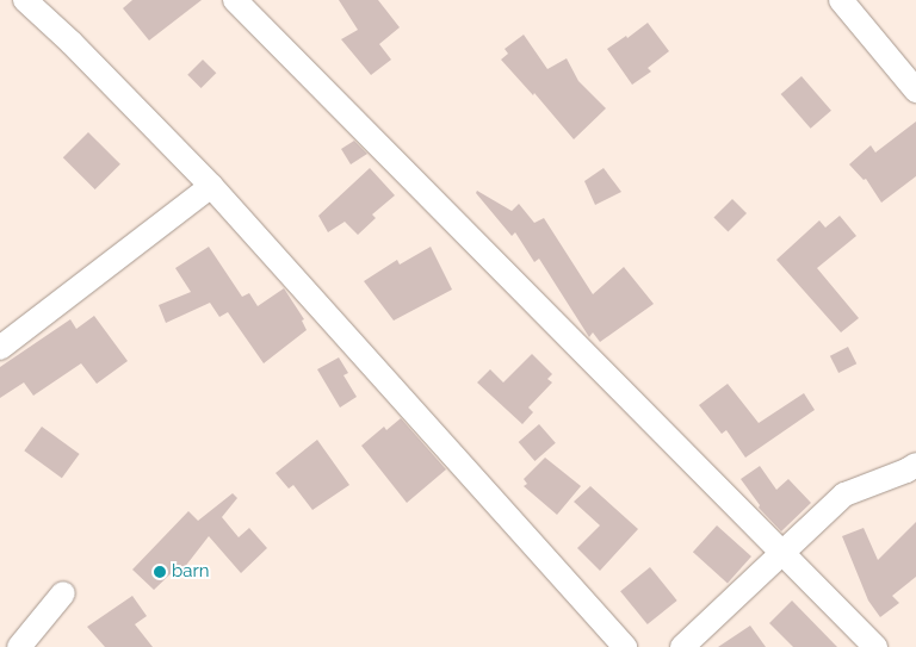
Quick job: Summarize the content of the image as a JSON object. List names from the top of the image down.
{
  "places": ["barn"]
}
